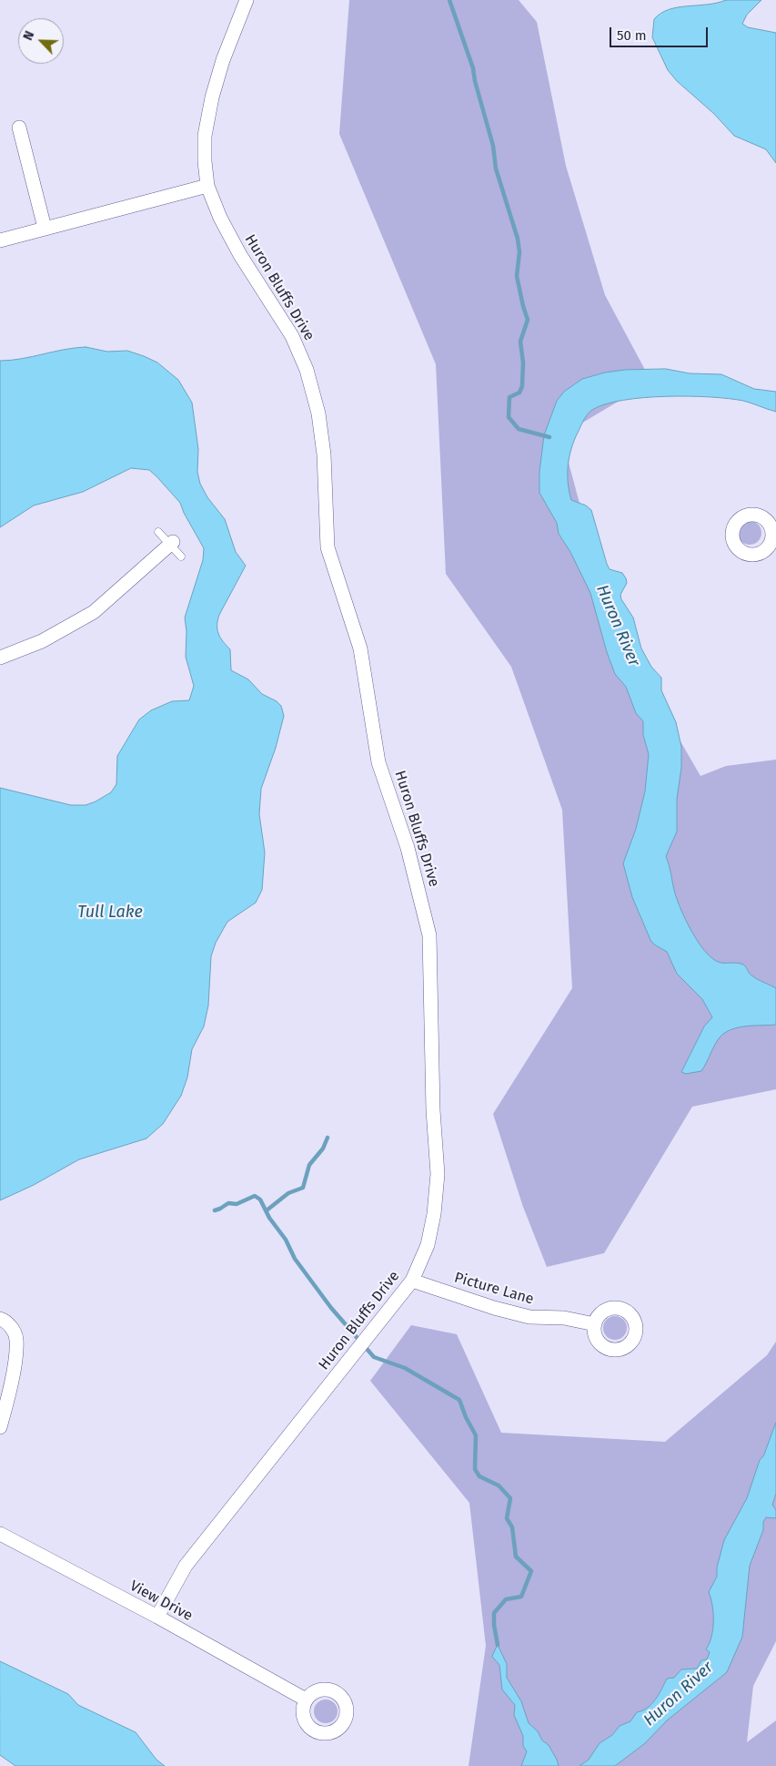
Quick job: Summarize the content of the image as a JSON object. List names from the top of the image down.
{
  "streets": {
    "street": ["Huron Bluffs Drive", "Picture Lane", "View Drive"]
  },
  "crossings": [
    ["Huron Bluffs Drive", "Picture Lane"],
    ["Huron Bluffs Drive", "View Drive"]
  ],
  "water": ["Huron River", "Tull Lake"],
  "scale_bar": "50 m",
  "north": "top left"
}
